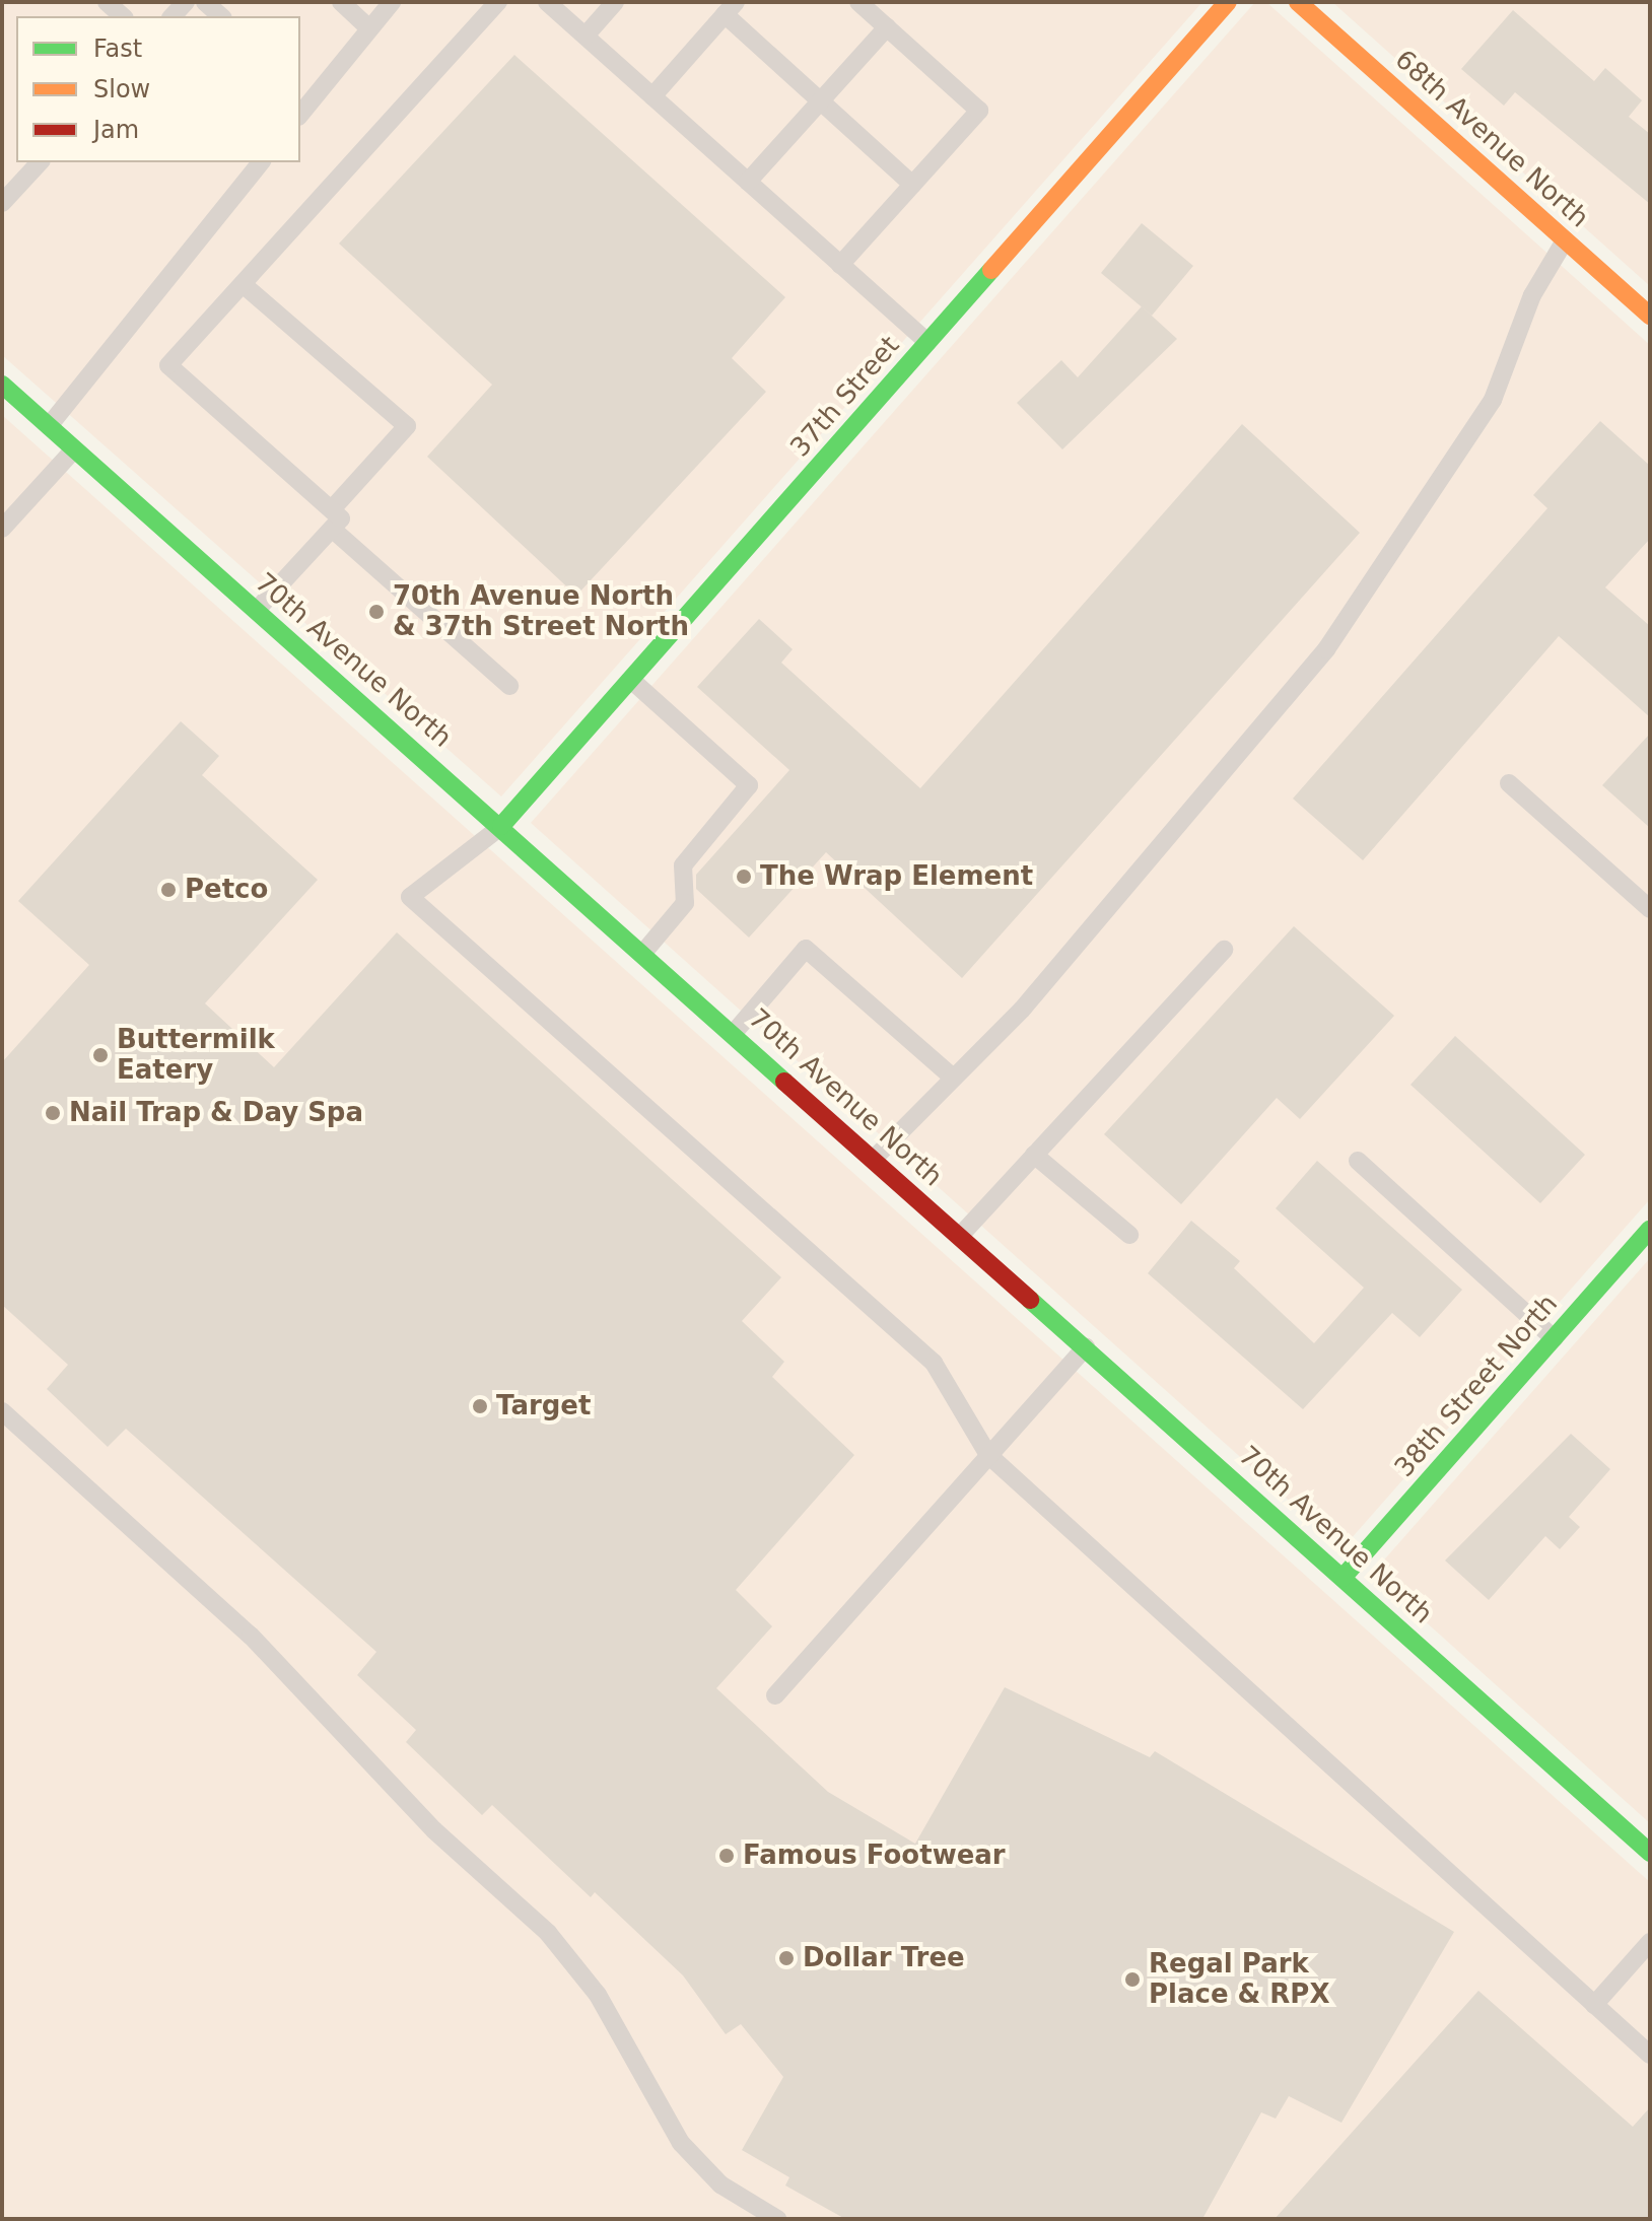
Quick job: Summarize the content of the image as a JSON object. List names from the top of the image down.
{
  "streets": {
    "street": [
      "68th Avenue North",
      "37th Street",
      "70th Avenue North",
      "38th Street North"
    ]
  },
  "crossings": [
    ["37th Street", "70th Avenue North"],
    ["70th Avenue North", "38th Street North"]
  ],
  "places": [
    "70th Avenue North & 37th Street North",
    "The Wrap Element",
    "Petco",
    "Buttermilk Eatery",
    "Nail Trap & Day Spa",
    "Target",
    "Famous Footwear",
    "Dollar Tree",
    "Regal Park Place & RPX"
  ],
  "legend": ["Fast", "Slow", "Jam"]
}
